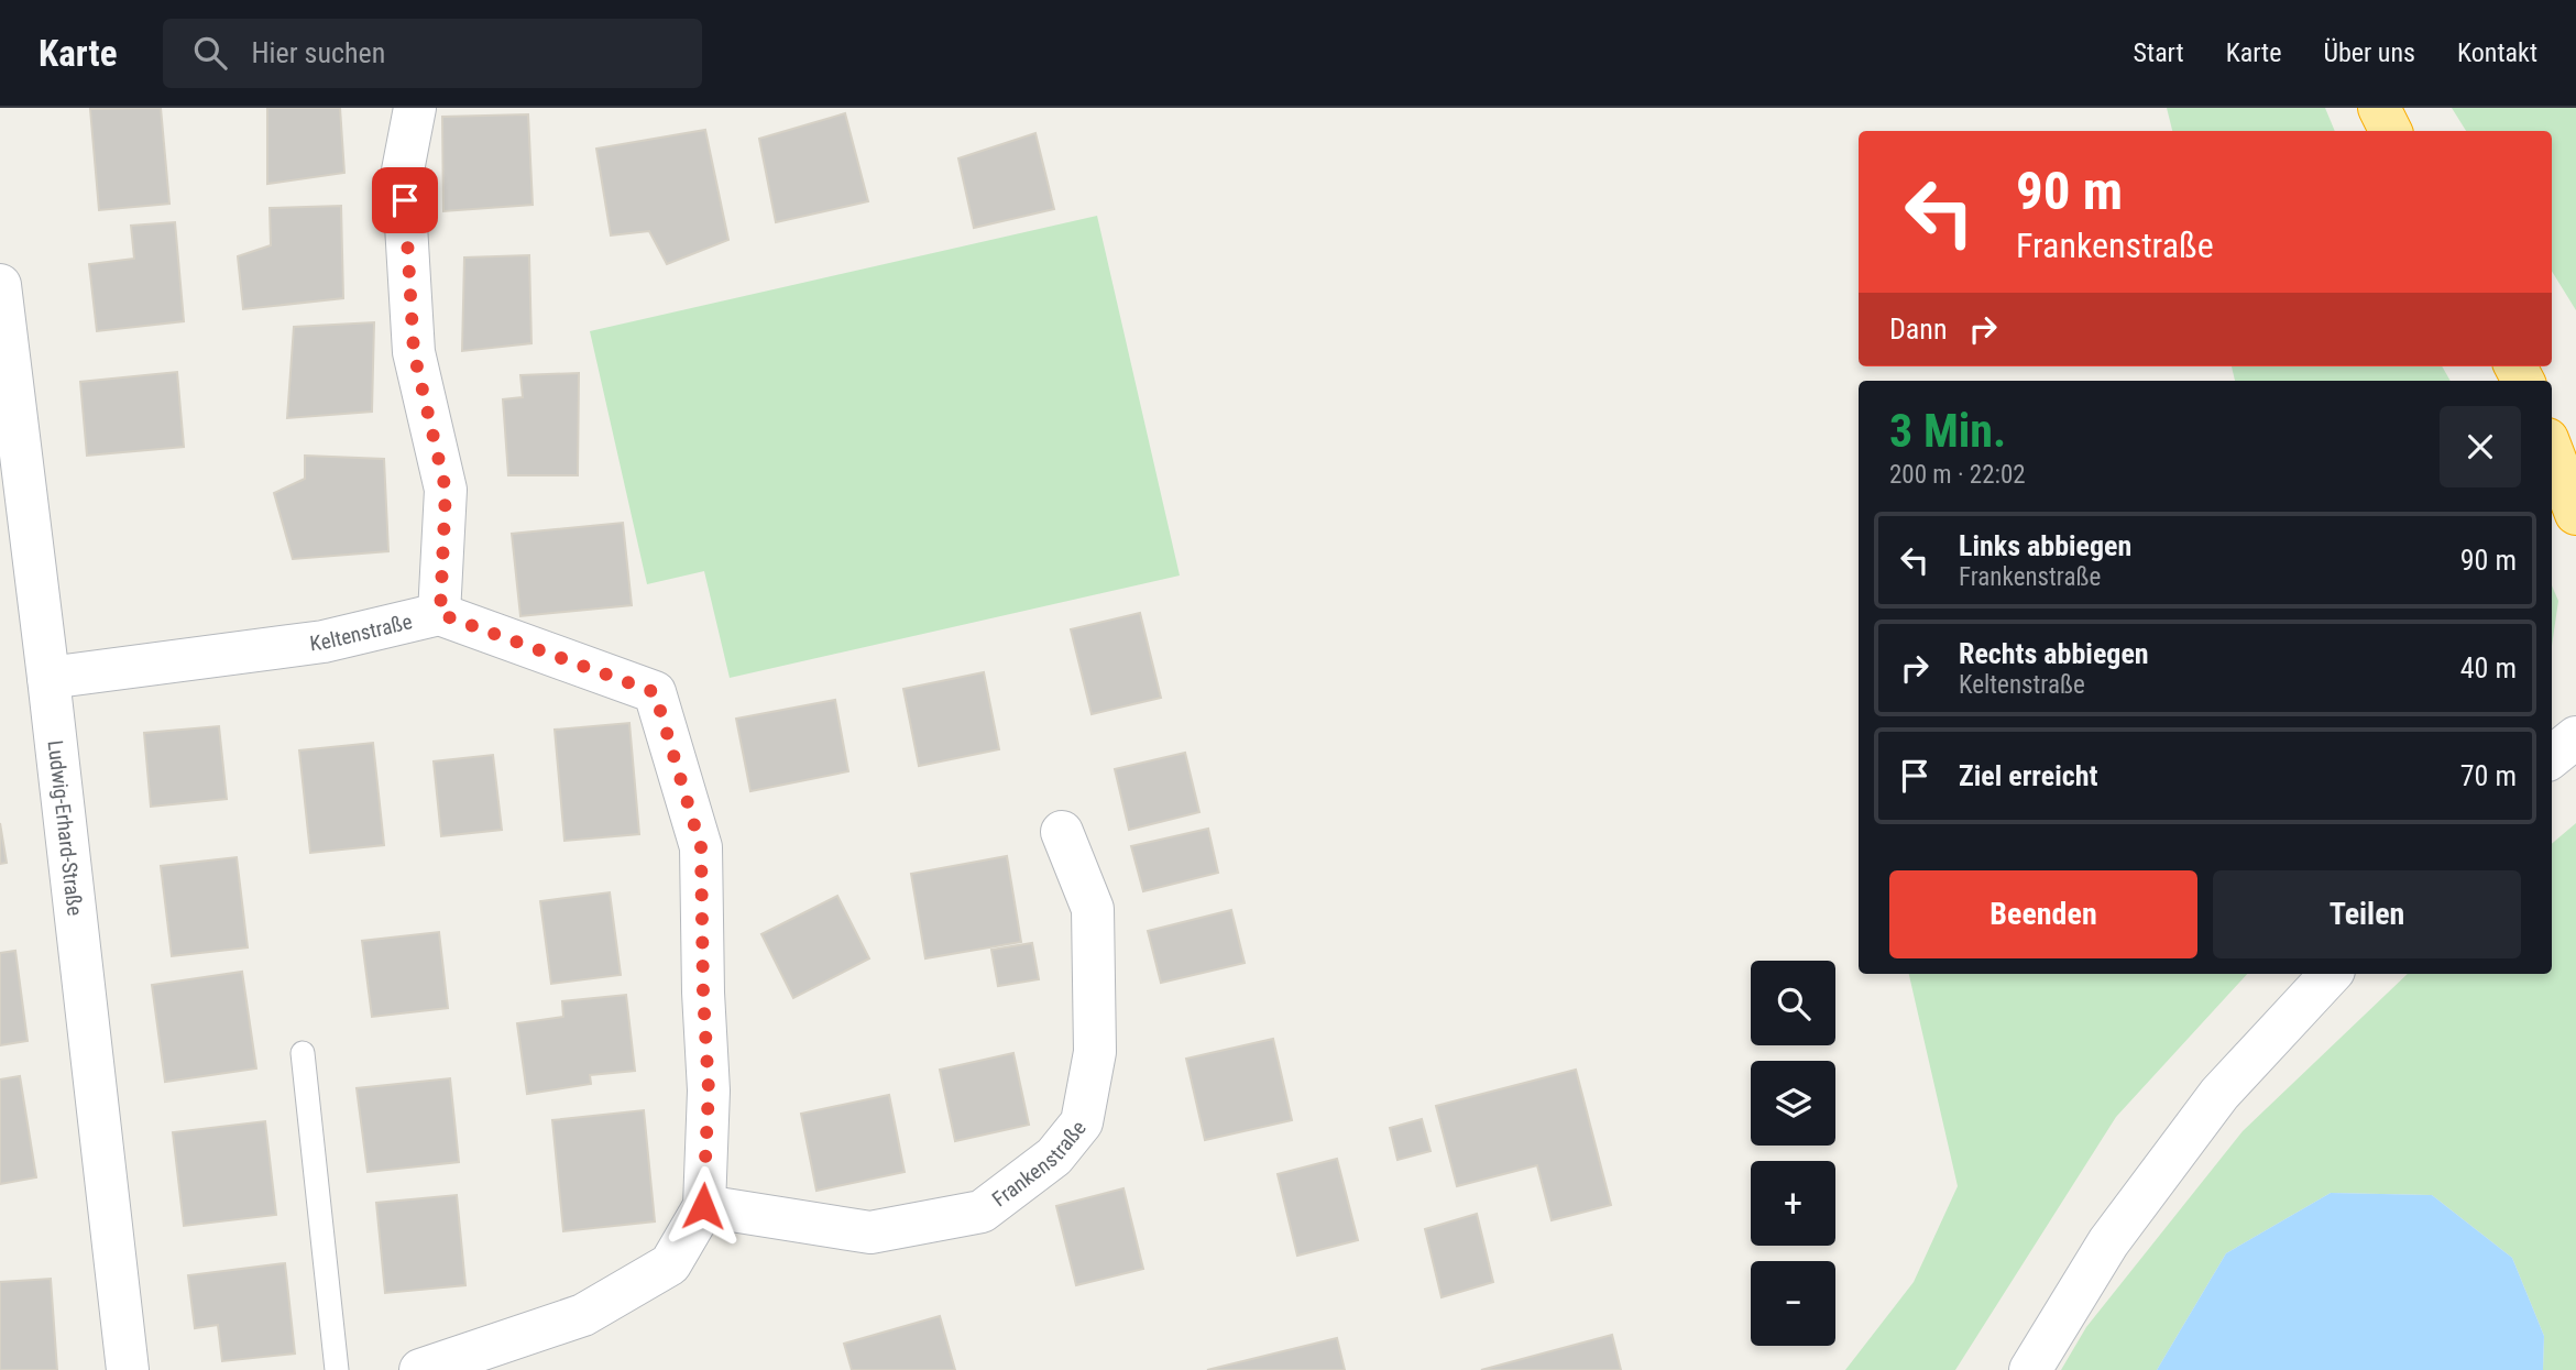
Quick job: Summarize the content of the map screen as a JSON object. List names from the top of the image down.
{
  "streets": {
    "street": ["Keltenstraße", "Ludwig-Erhard-Straße", "Frankenstraße"]
  },
  "crossings": [
    ["Keltenstraße", "Ludwig-Erhard-Straße"]
  ],
  "page": {
    "header": "Karte",
    "search": "Hier suchen",
    "nav": [
      "Start",
      "Karte",
      "Über uns",
      "Kontakt"
    ],
    "turn": ["90 m", "Frankenstraße"],
    "then": "Dann",
    "heading": ["3 Min.", "200 m · 22:02"],
    "list": [
      {
        "name": "Links abbiegen",
        "note": "Frankenstraße",
        "value": "90 m"
      },
      {
        "name": "Rechts abbiegen",
        "note": "Keltenstraße",
        "value": "40 m"
      },
      {
        "name": "Ziel erreicht",
        "value": "70 m"
      }
    ],
    "buttons": ["Beenden", "Teilen"],
    "map_buttons": ["+", "−"]
  }
}
